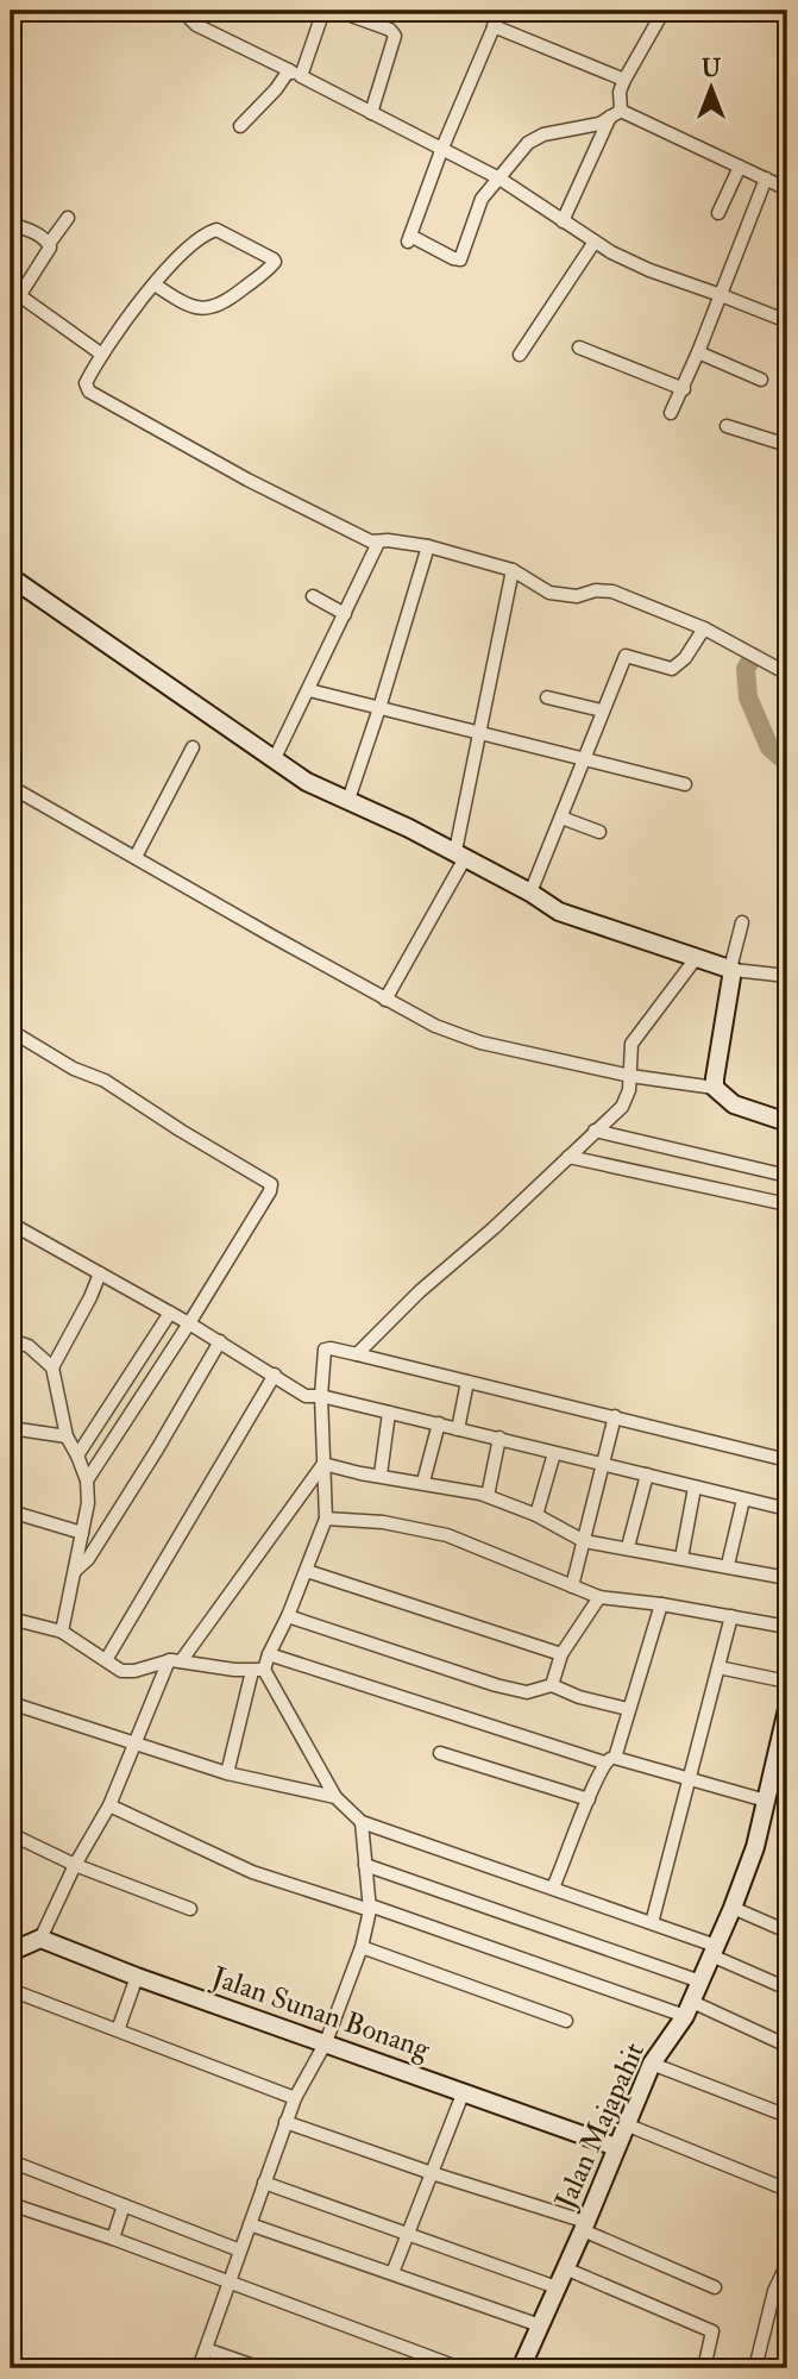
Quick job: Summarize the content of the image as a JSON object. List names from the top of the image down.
{
  "streets": {
    "street": ["Jalan Sunan Bonang", "Jalan Majapahit"]
  },
  "crossings": [
    ["Jalan Sunan Bonang", "Jalan Majapahit"]
  ],
  "north": "top"
}
